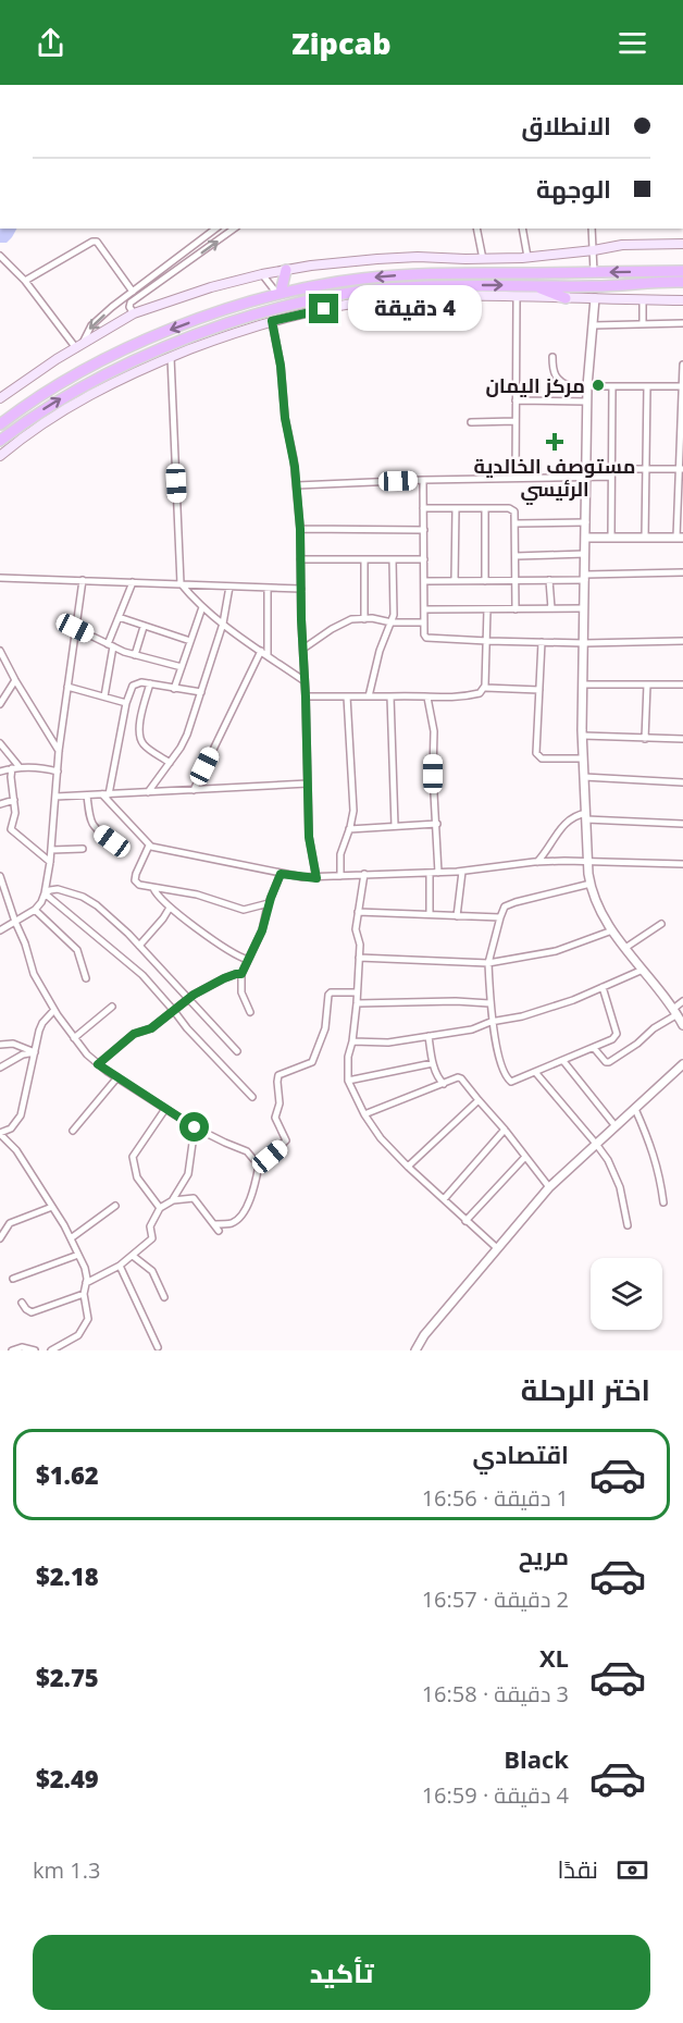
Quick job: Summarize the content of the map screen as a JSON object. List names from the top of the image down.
{
  "places": {
    "other": ["مركز اليمان"],
    "health": ["مستوصف الخالدية الرئيسي"]
  },
  "page": {
    "header": "Zipcab",
    "banner": ["الانطلاق", "الوجهة"],
    "bubble": "4 دقيقة",
    "heading": "اختر الرحلة",
    "list": [
      {
        "name": "اقتصادي",
        "note": "1 دقيقة · 16:56",
        "value": "$1.62"
      },
      {
        "name": "مريح",
        "note": "2 دقيقة · 16:57",
        "value": "$2.18"
      },
      {
        "name": "XL",
        "note": "3 دقيقة · 16:58",
        "value": "$2.75"
      },
      {
        "name": "Black",
        "note": "4 دقيقة · 16:59",
        "value": "$2.49"
      }
    ],
    "pay": ["نقدًا", "1.3 km"],
    "buttons": "تأكيد"
  }
}
